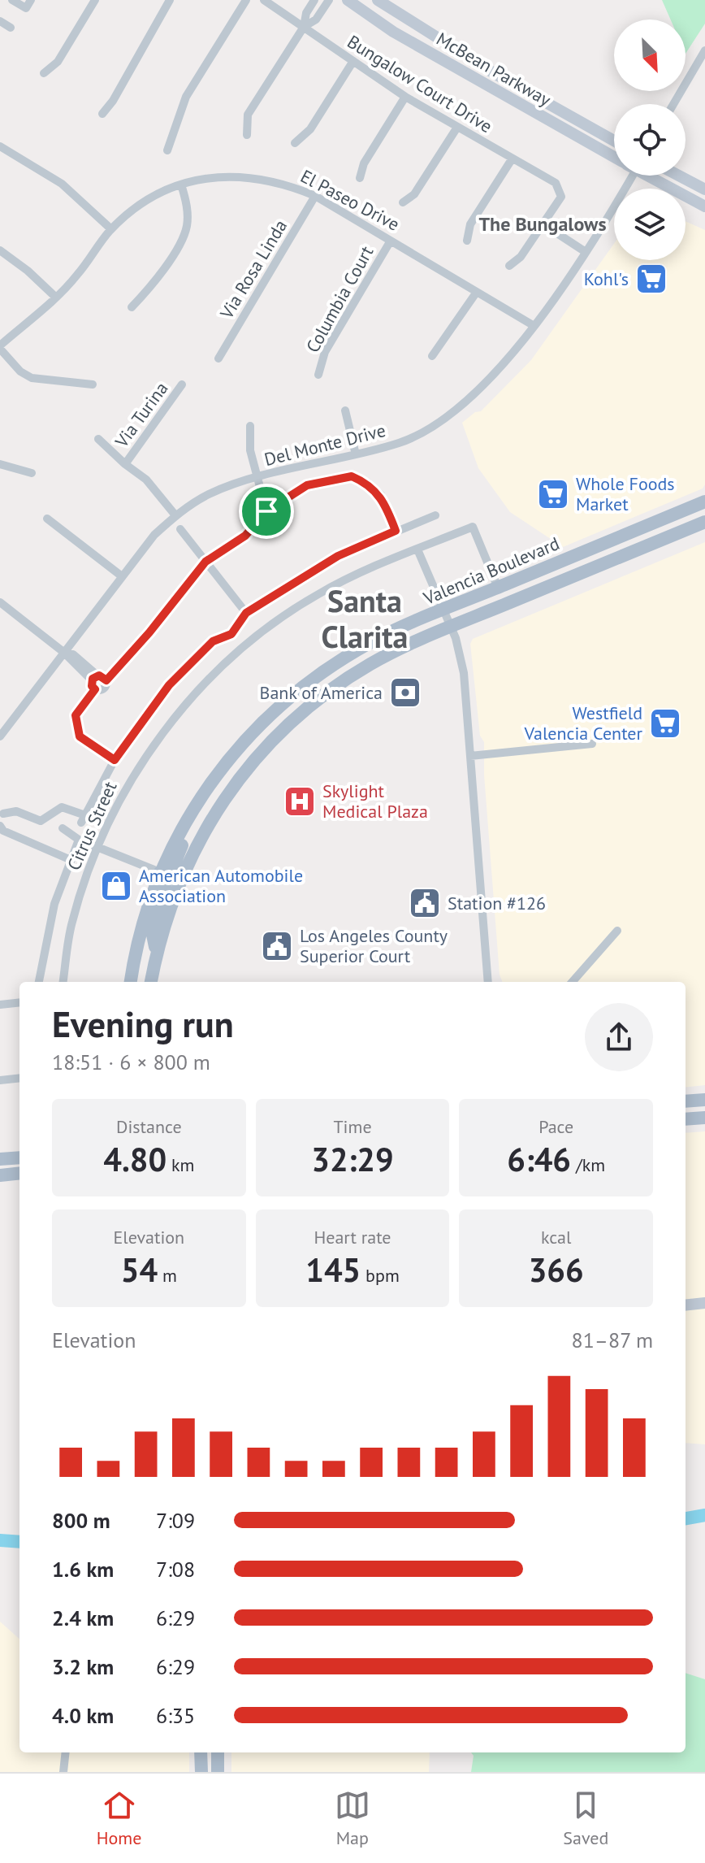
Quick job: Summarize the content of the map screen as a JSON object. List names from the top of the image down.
{
  "streets": {
    "main road": ["McBean Parkway", "Valencia Boulevard"],
    "street": [
      "Bungalow Court Drive",
      "El Paseo Drive",
      "Via Rosa Linda",
      "Columbia Court",
      "Via Turina",
      "Del Monte Drive",
      "Citrus Street"
    ]
  },
  "crossings": [
    ["El Paseo Drive", "Via Rosa Linda"],
    ["El Paseo Drive", "Columbia Court"],
    ["El Paseo Drive", "Del Monte Drive"],
    ["Valencia Boulevard", "Citrus Street"]
  ],
  "districts": ["The Bungalows", "Santa Clarita"],
  "places": {
    "supermarket": ["Kohl's", "Whole Foods Market", "Westfield Valencia Center"],
    "bank": ["Bank of America"],
    "hospital": ["Skylight Medical Plaza"],
    "shop": ["American Automobile Association"],
    "public building": ["Station #126", "Los Angeles County Superior Court"]
  },
  "north": "bottom right",
  "page": {
    "heading": ["Evening run", "18:51 · 6 × 800 m"],
    "stats": [
      ["Distance", "4.80 km"],
      ["Time", "32:29"],
      ["Pace", "6:46 /km"],
      ["Elevation", "54 m"],
      ["Heart rate", "145 bpm"],
      ["kcal", "366"]
    ],
    "chart": ["Elevation", "81–87 m"],
    "list": [
      {
        "name": "800 m",
        "note": "7:09"
      },
      {
        "name": "1.6 km",
        "note": "7:08"
      },
      {
        "name": "2.4 km",
        "note": "6:29"
      },
      {
        "name": "3.2 km",
        "note": "6:29"
      },
      {
        "name": "4.0 km",
        "note": "6:35"
      }
    ],
    "tabs": ["Home", "Map", "Saved"]
  }
}
